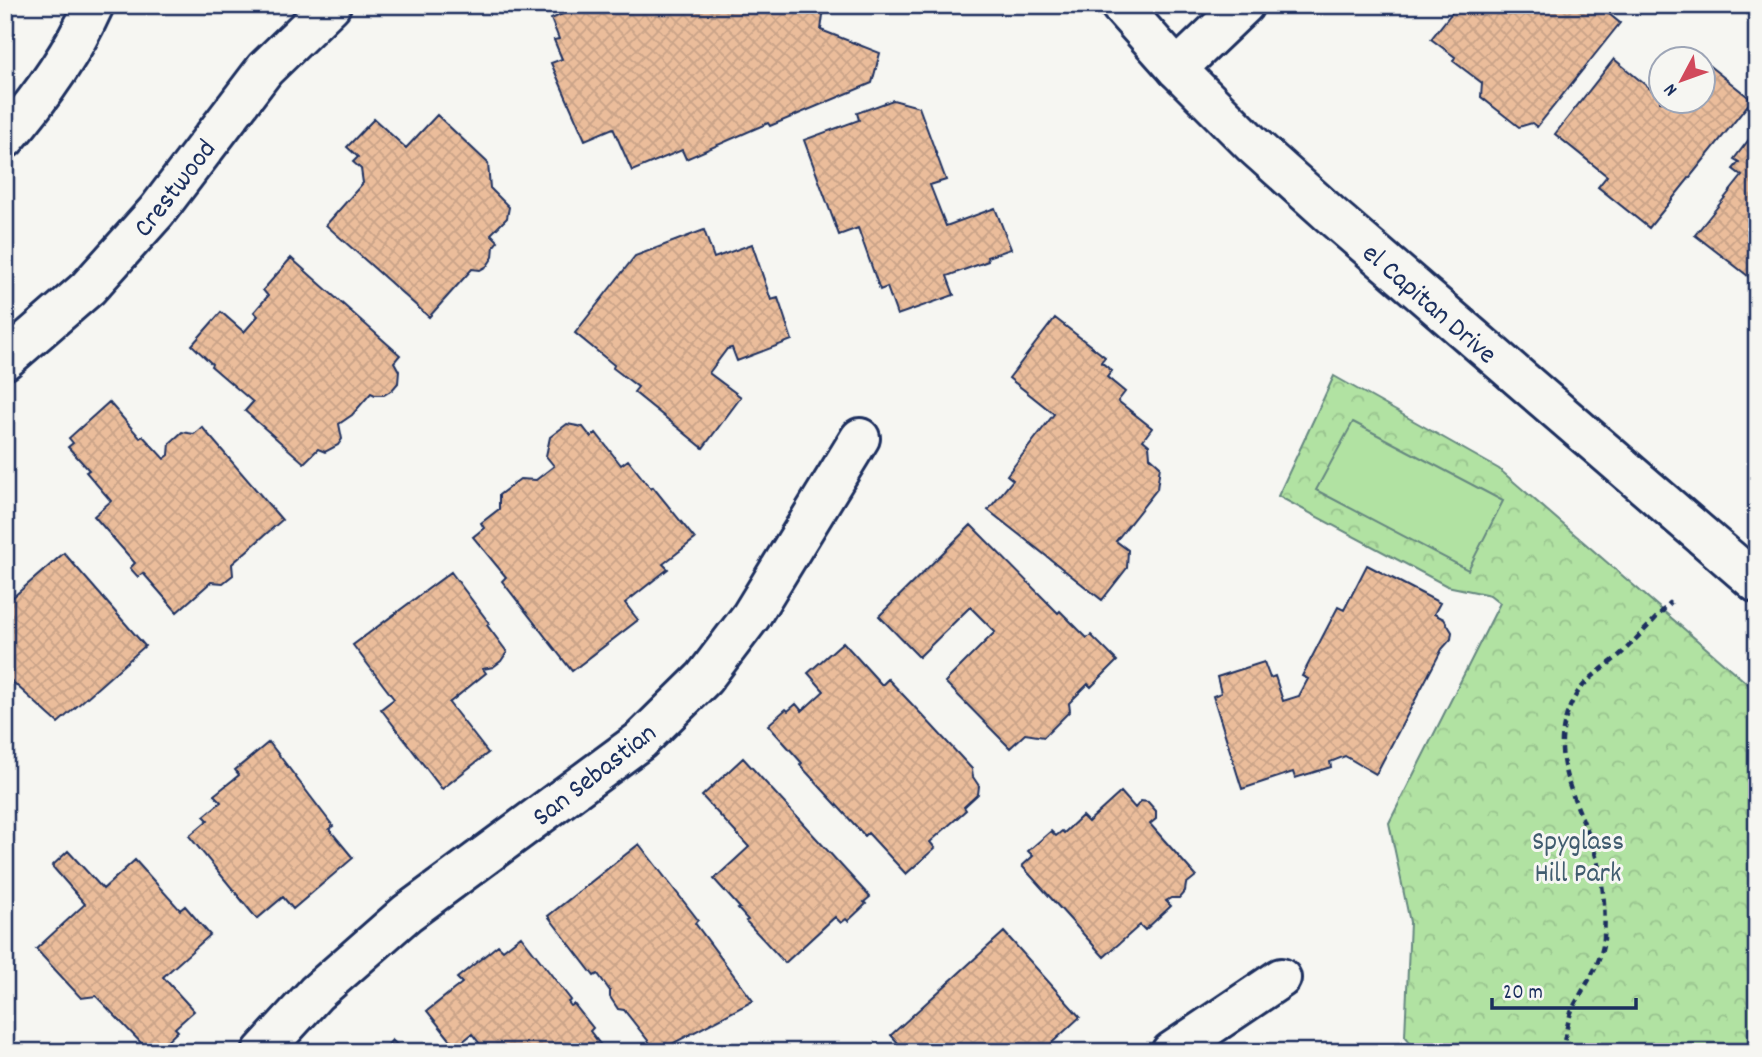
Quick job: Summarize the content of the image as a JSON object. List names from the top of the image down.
{
  "streets": {
    "street": ["Crestwood", "el Capitan Drive", "San Sebastian"]
  },
  "parks": ["Spyglass Hill Park"],
  "scale_bar": "20 m",
  "north": "bottom left"
}
